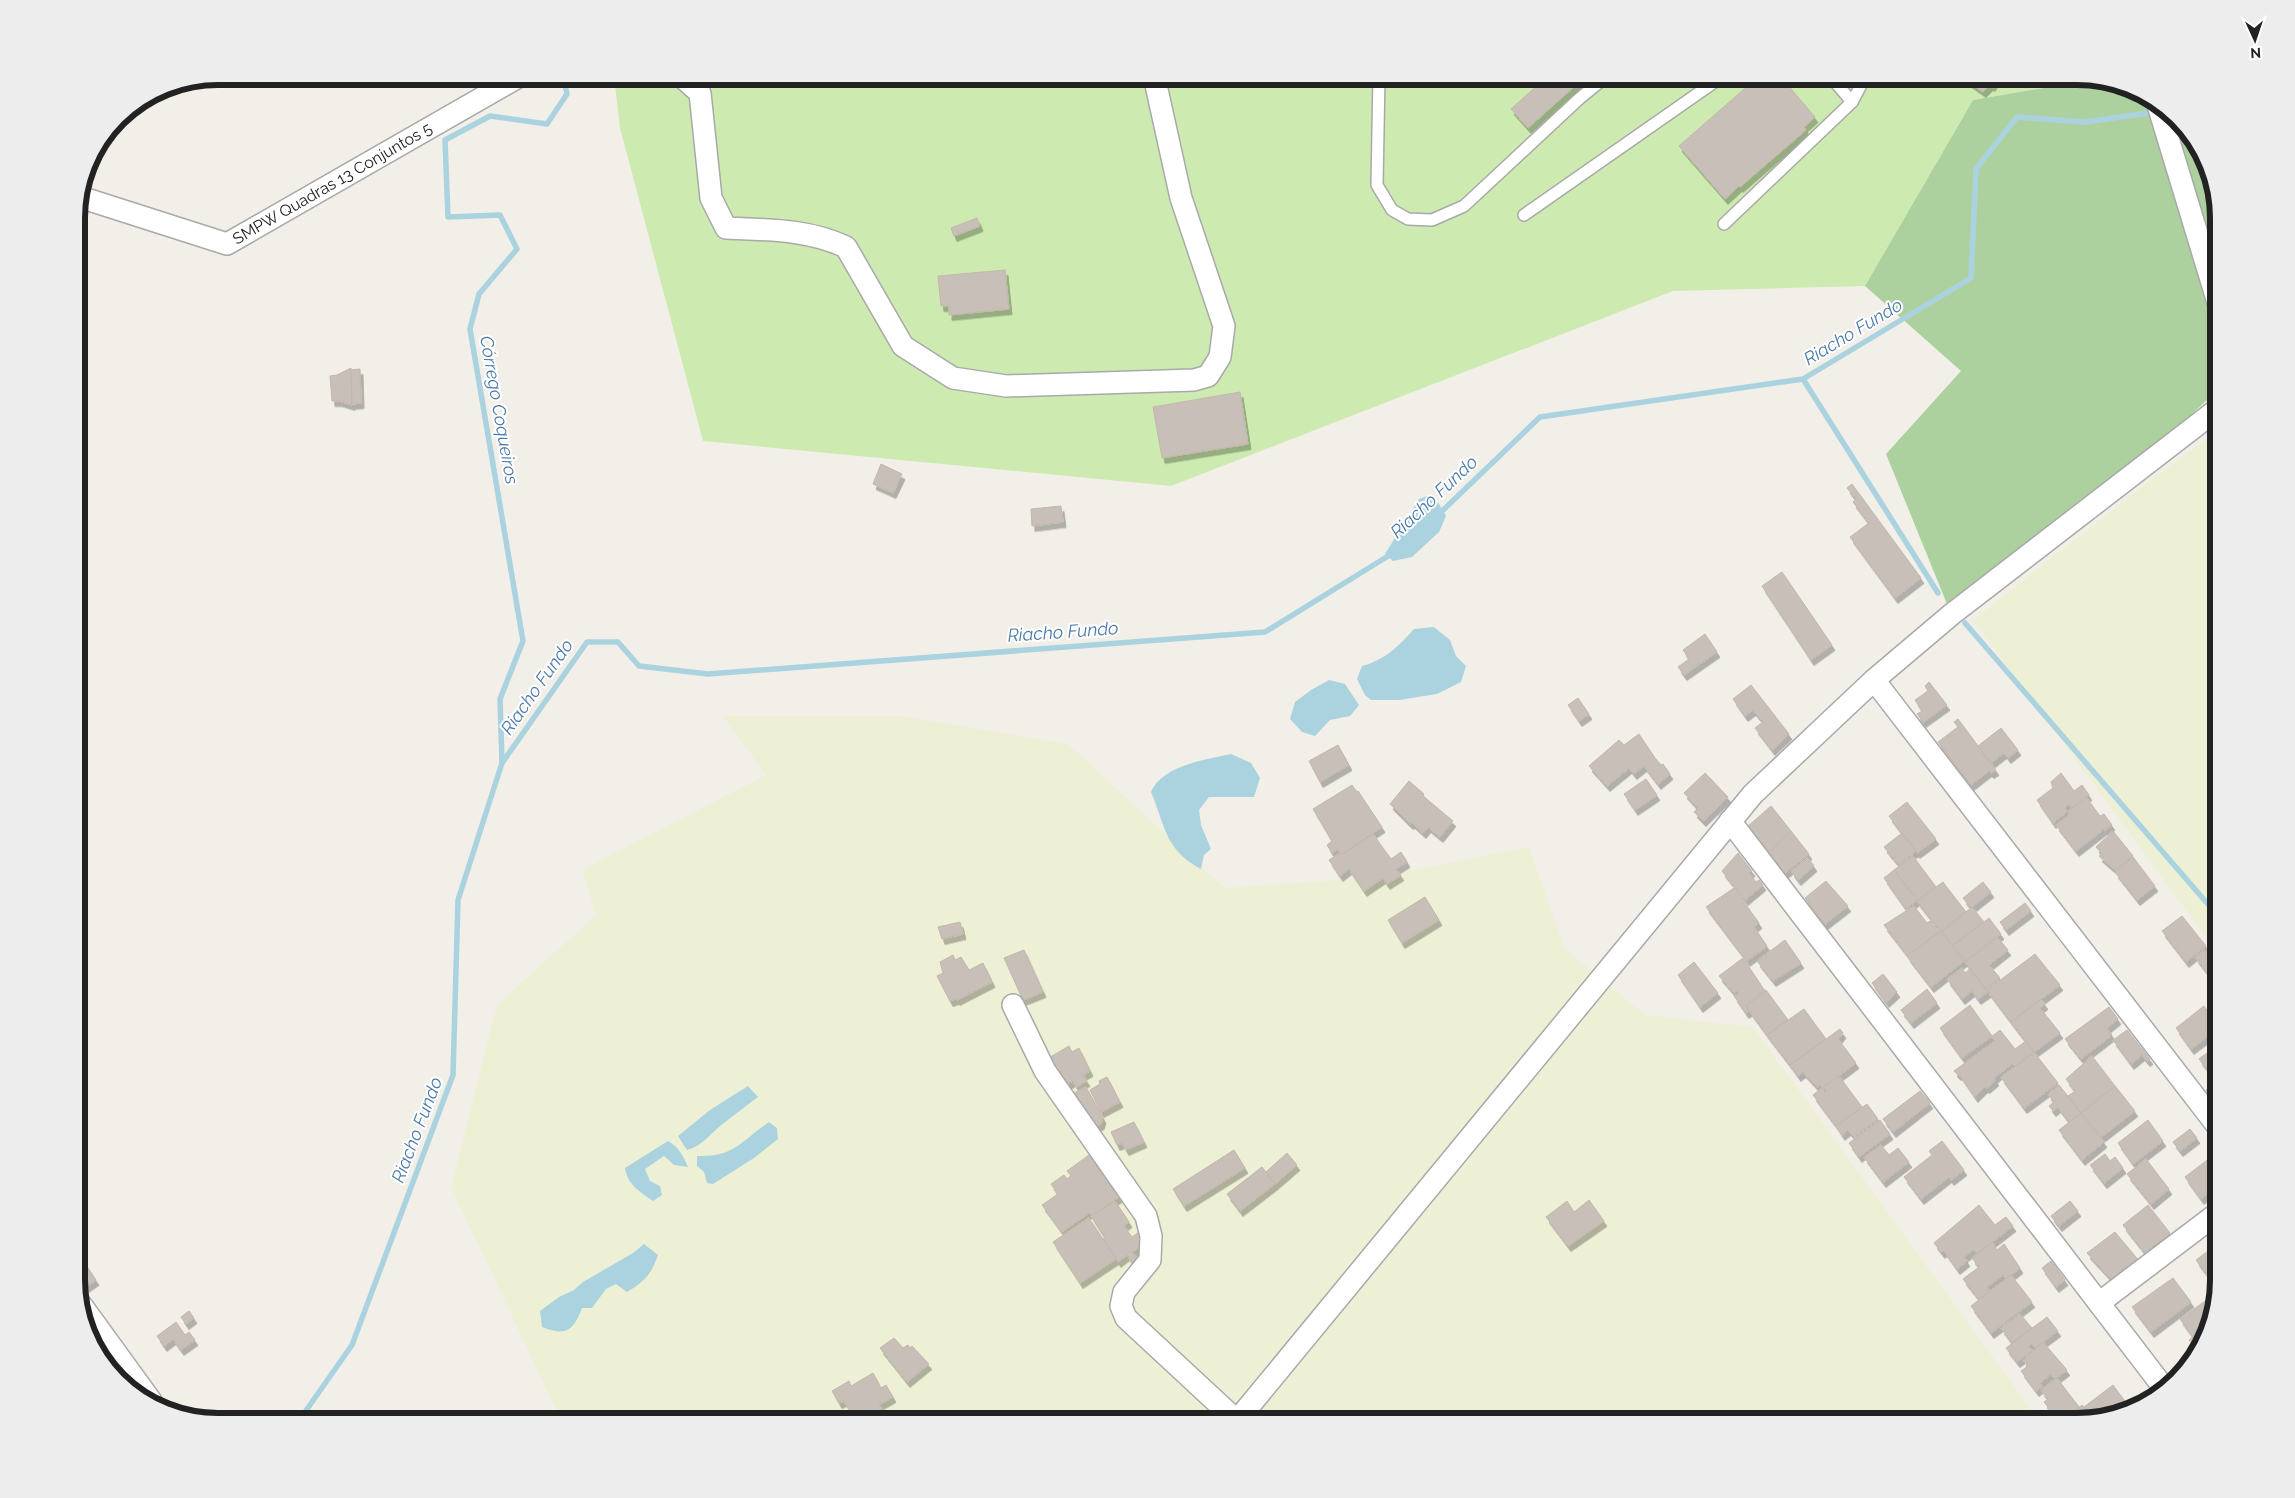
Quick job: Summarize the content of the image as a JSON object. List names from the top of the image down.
{
  "streets": {
    "street": ["SMPW Quadras 13 Conjuntos 5"]
  },
  "water": ["Riacho Fundo", "Córrego Coqueiros"],
  "north": "bottom"
}
